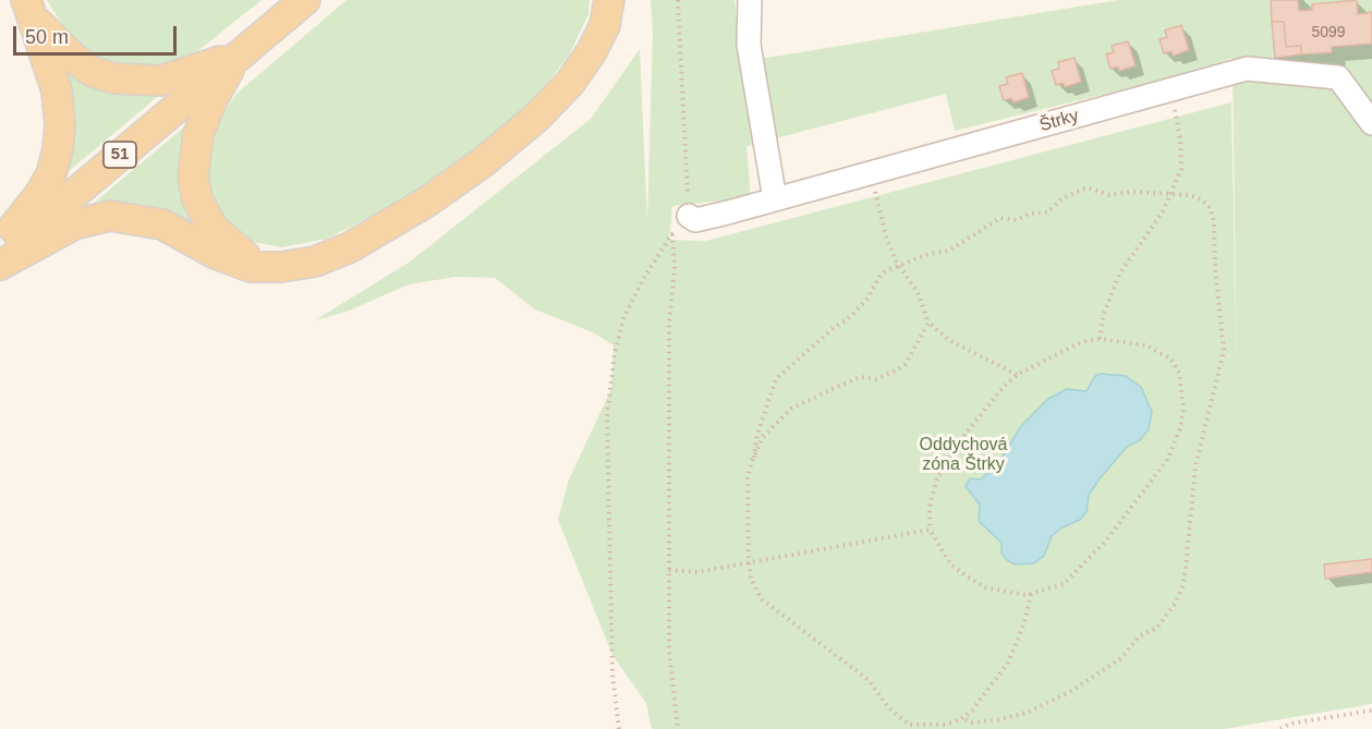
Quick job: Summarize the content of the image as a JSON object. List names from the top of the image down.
{
  "streets": {
    "main road": ["51"],
    "lane": ["Štrky"]
  },
  "parks": ["Oddychová zóna Štrky"],
  "house_numbers": ["5099"],
  "scale_bar": "50 m"
}
